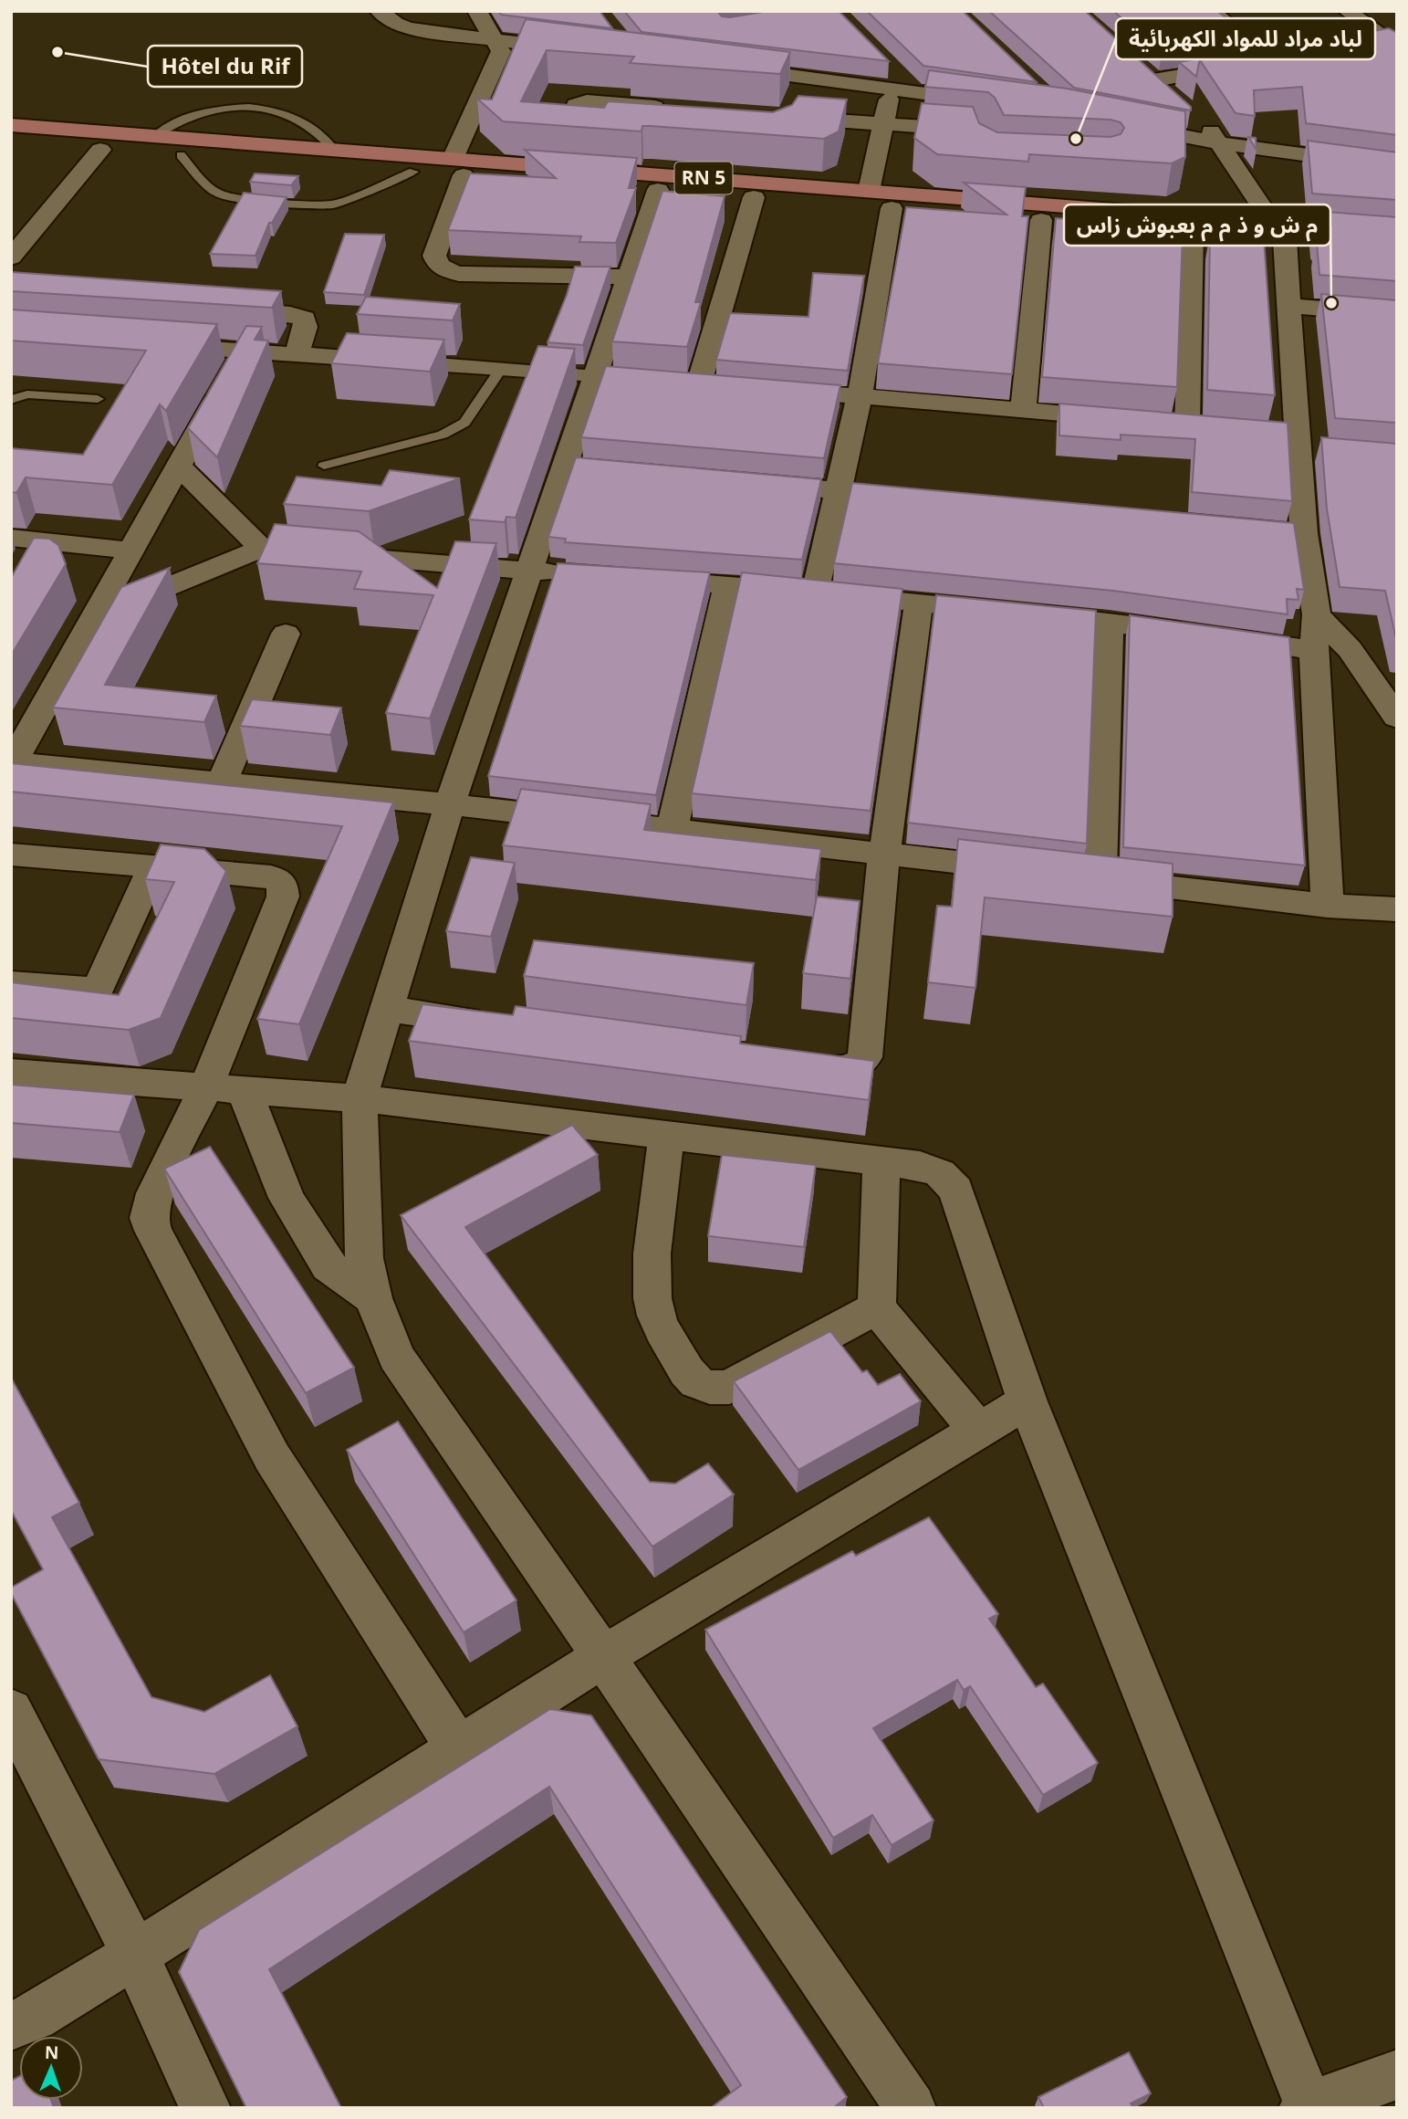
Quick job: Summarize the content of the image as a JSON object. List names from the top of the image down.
{
  "streets": {
    "main road": ["RN 5"]
  },
  "places": ["Hôtel du Rif", "لباد مراد للمواد الكهربائية", "م ش و ذ م م بعبوش زاس"],
  "north": "top"
}
